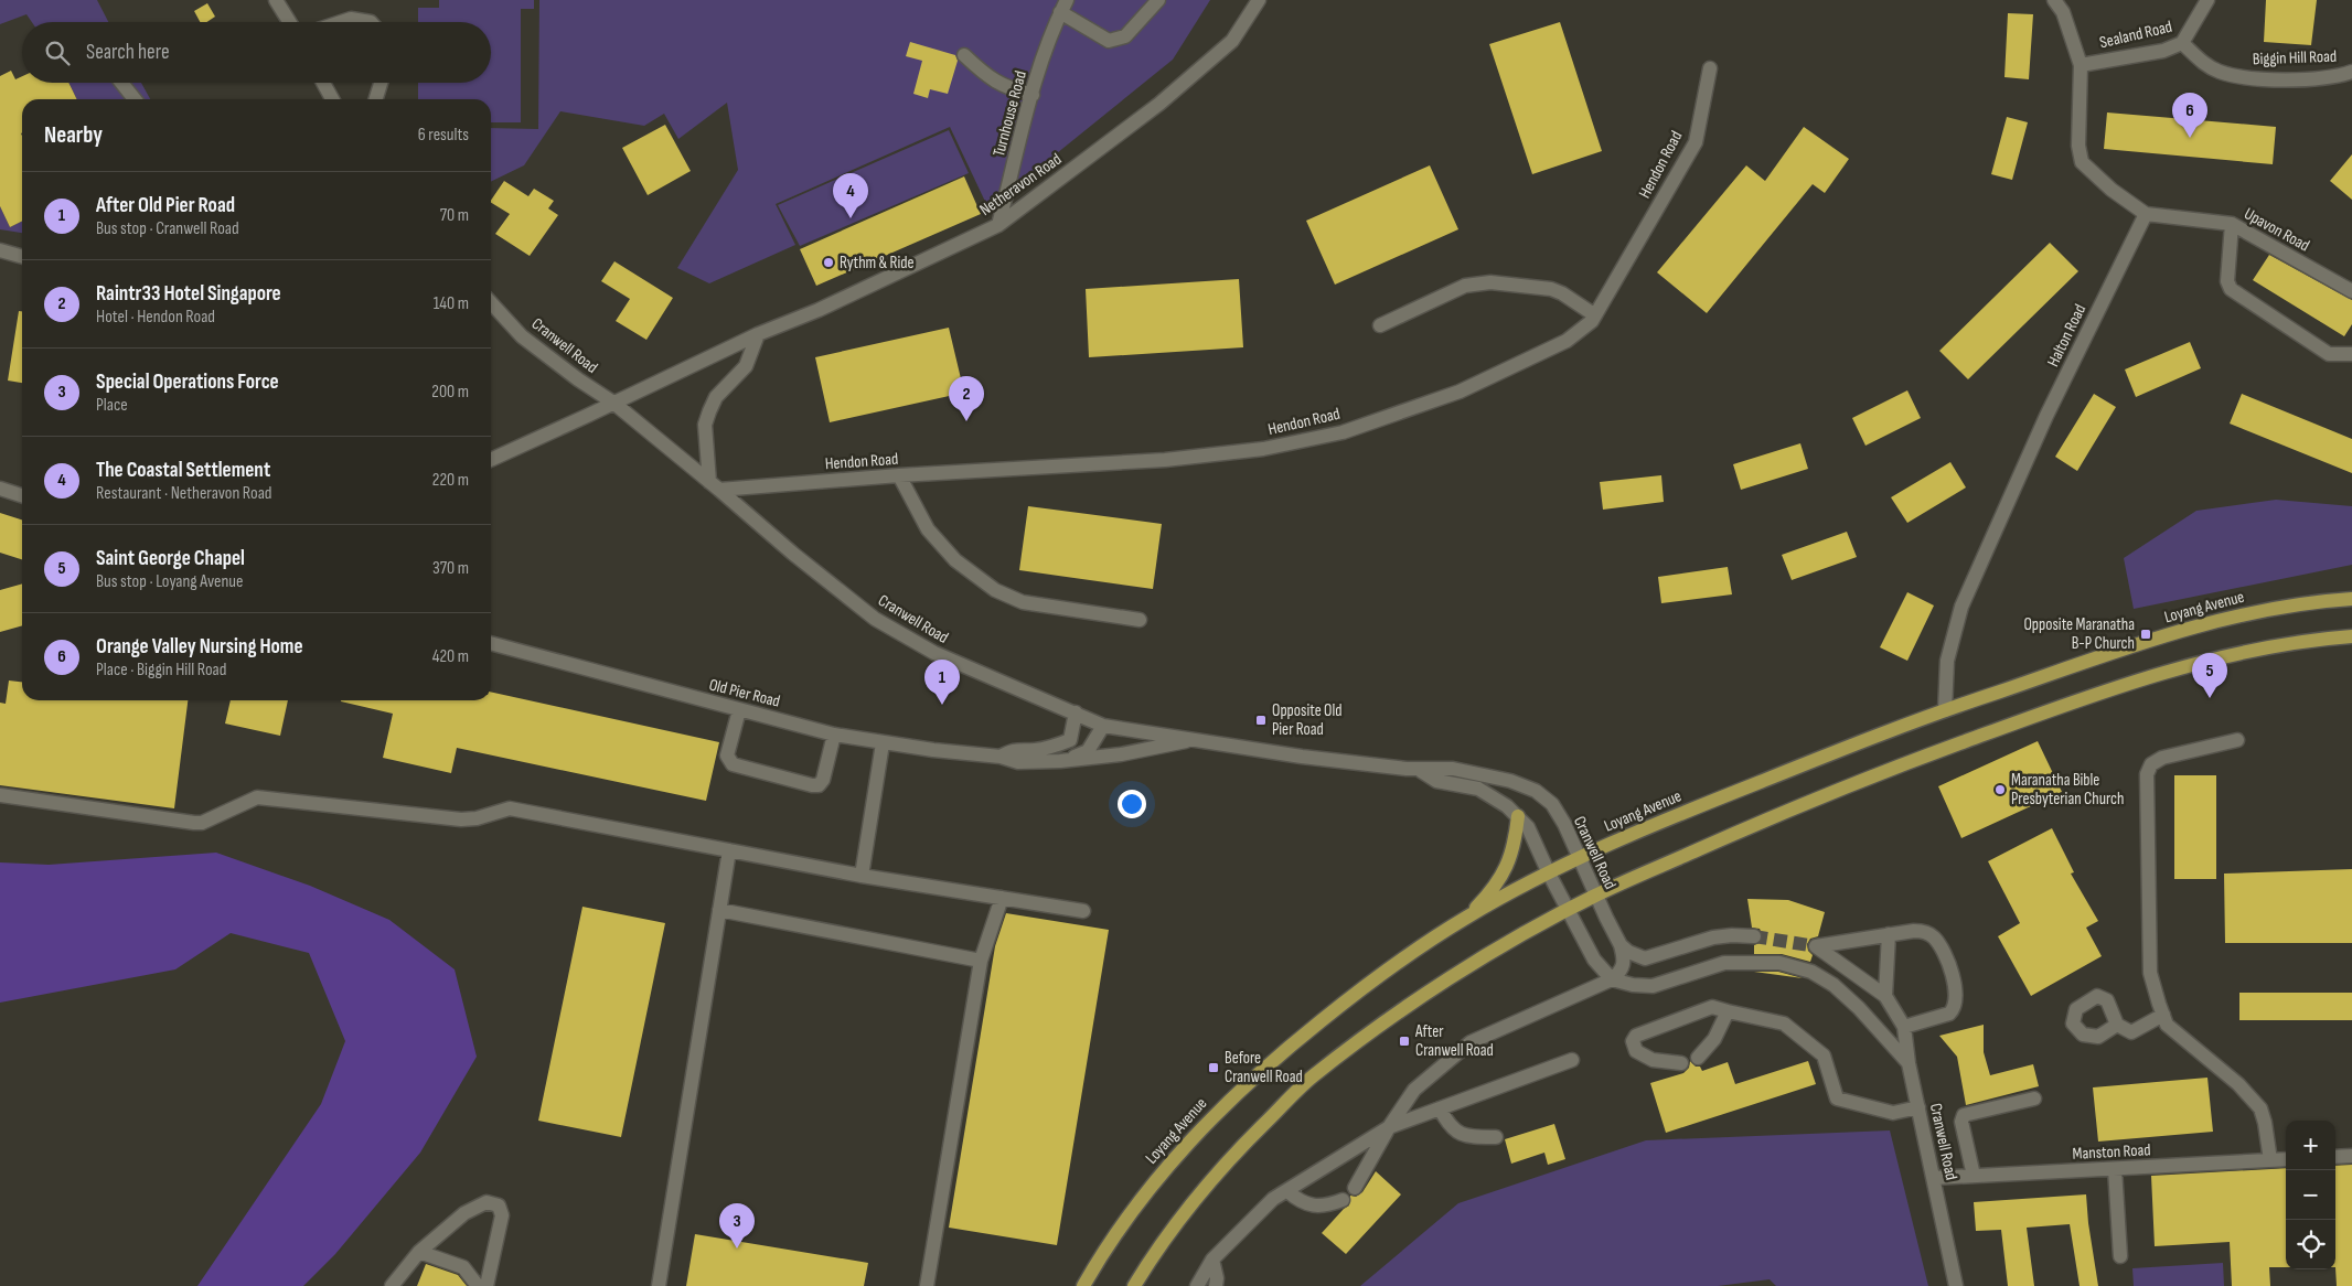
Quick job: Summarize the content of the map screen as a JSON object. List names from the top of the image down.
{
  "streets": {
    "main road": ["Loyang Avenue"],
    "street": [
      "Sealand Road",
      "Biggin Hill Road",
      "Turnhouse Road",
      "Hendon Road",
      "Netheravon Road",
      "Upavon Road",
      "Halton Road",
      "Cranwell Road",
      "Old Pier Road",
      "Manston Road"
    ]
  },
  "crossings": [
    ["Sealand Road", "Biggin Hill Road"],
    ["Turnhouse Road", "Netheravon Road"],
    ["Hendon Road", "Cranwell Road"],
    ["Netheravon Road", "Cranwell Road"],
    ["Upavon Road", "Halton Road"],
    ["Halton Road", "Loyang Avenue"],
    ["Cranwell Road", "Loyang Avenue"],
    ["Cranwell Road", "Old Pier Road"],
    ["Cranwell Road", "Manston Road"]
  ],
  "places": {
    "other": ["Rythm & Ride", "Maranatha Bible Presbyterian Church"],
    "transit": [
      "Opposite Maranatha B-P Church",
      "Opposite Old Pier Road",
      "After Cranwell Road",
      "Before Cranwell Road"
    ]
  },
  "page": {
    "search": "Search here",
    "pins": [
      "6",
      "4",
      "2",
      "5",
      "1",
      "3"
    ],
    "heading": ["Nearby", "6 results"],
    "list": [
      {
        "mark": "1",
        "name": "After Old Pier Road",
        "note": "Bus stop · Cranwell Road",
        "value": "70 m"
      },
      {
        "mark": "2",
        "name": "Raintr33 Hotel Singapore",
        "note": "Hotel · Hendon Road",
        "value": "140 m"
      },
      {
        "mark": "3",
        "name": "Special Operations Force",
        "note": "Place",
        "value": "200 m"
      },
      {
        "mark": "4",
        "name": "The Coastal Settlement",
        "note": "Restaurant · Netheravon Road",
        "value": "220 m"
      },
      {
        "mark": "5",
        "name": "Saint George Chapel",
        "note": "Bus stop · Loyang Avenue",
        "value": "370 m"
      },
      {
        "mark": "6",
        "name": "Orange Valley Nursing Home",
        "note": "Place · Biggin Hill Road",
        "value": "420 m"
      }
    ],
    "map_buttons": ["+", "−"]
  }
}
